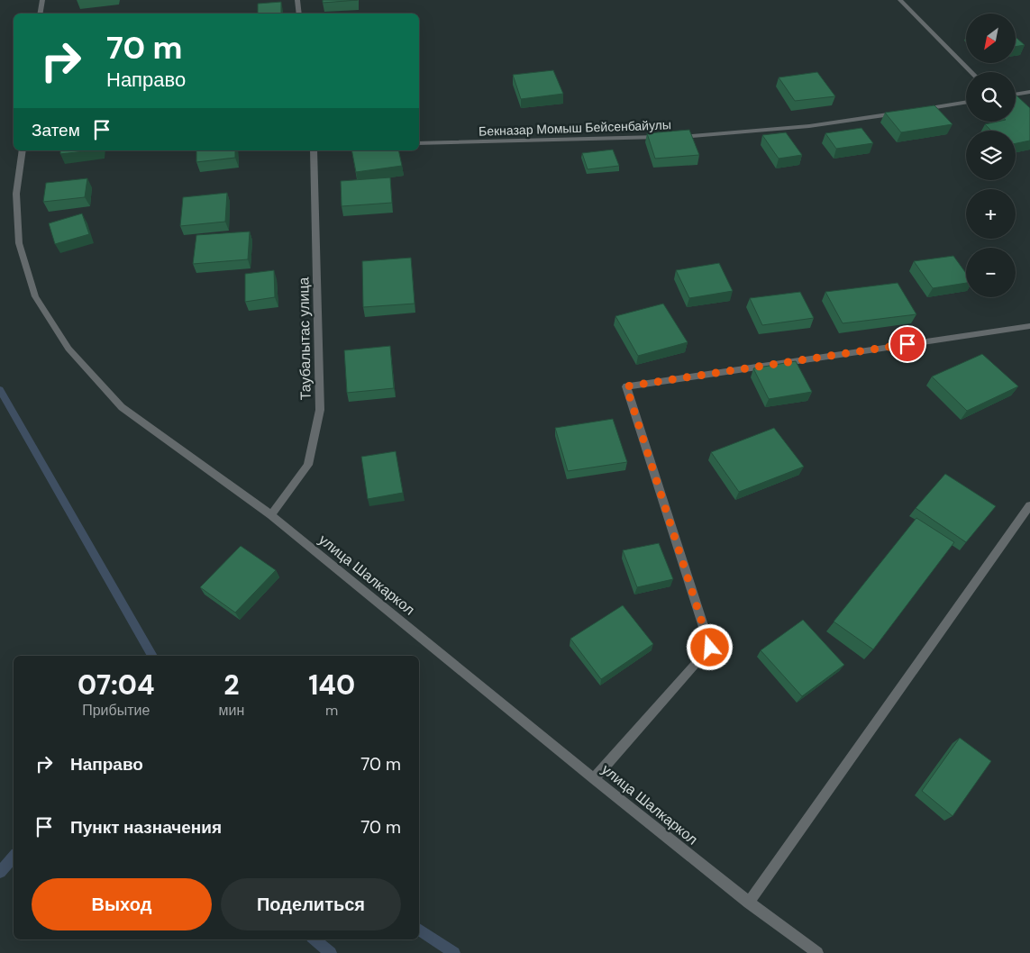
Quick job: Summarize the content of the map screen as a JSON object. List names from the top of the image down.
{
  "streets": {
    "street": ["Бекназар Момыш Бейсенбайулы", "Таубалытас улица", "улица Шалкаркол"]
  },
  "crossings": [
    ["Таубалытас улица", "улица Шалкаркол"]
  ],
  "north": "bottom left",
  "page": {
    "map_buttons": ["+", "−"],
    "turn": ["70 m", "Направо"],
    "then": "Затем",
    "eta": [
      "07:04",
      "Прибытие",
      "2",
      "мин",
      "140",
      "m"
    ],
    "list": [
      {
        "name": "Направо",
        "value": "70 m"
      },
      {
        "name": "Пункт назначения",
        "value": "70 m"
      }
    ],
    "buttons": ["Выход", "Поделиться"]
  }
}
